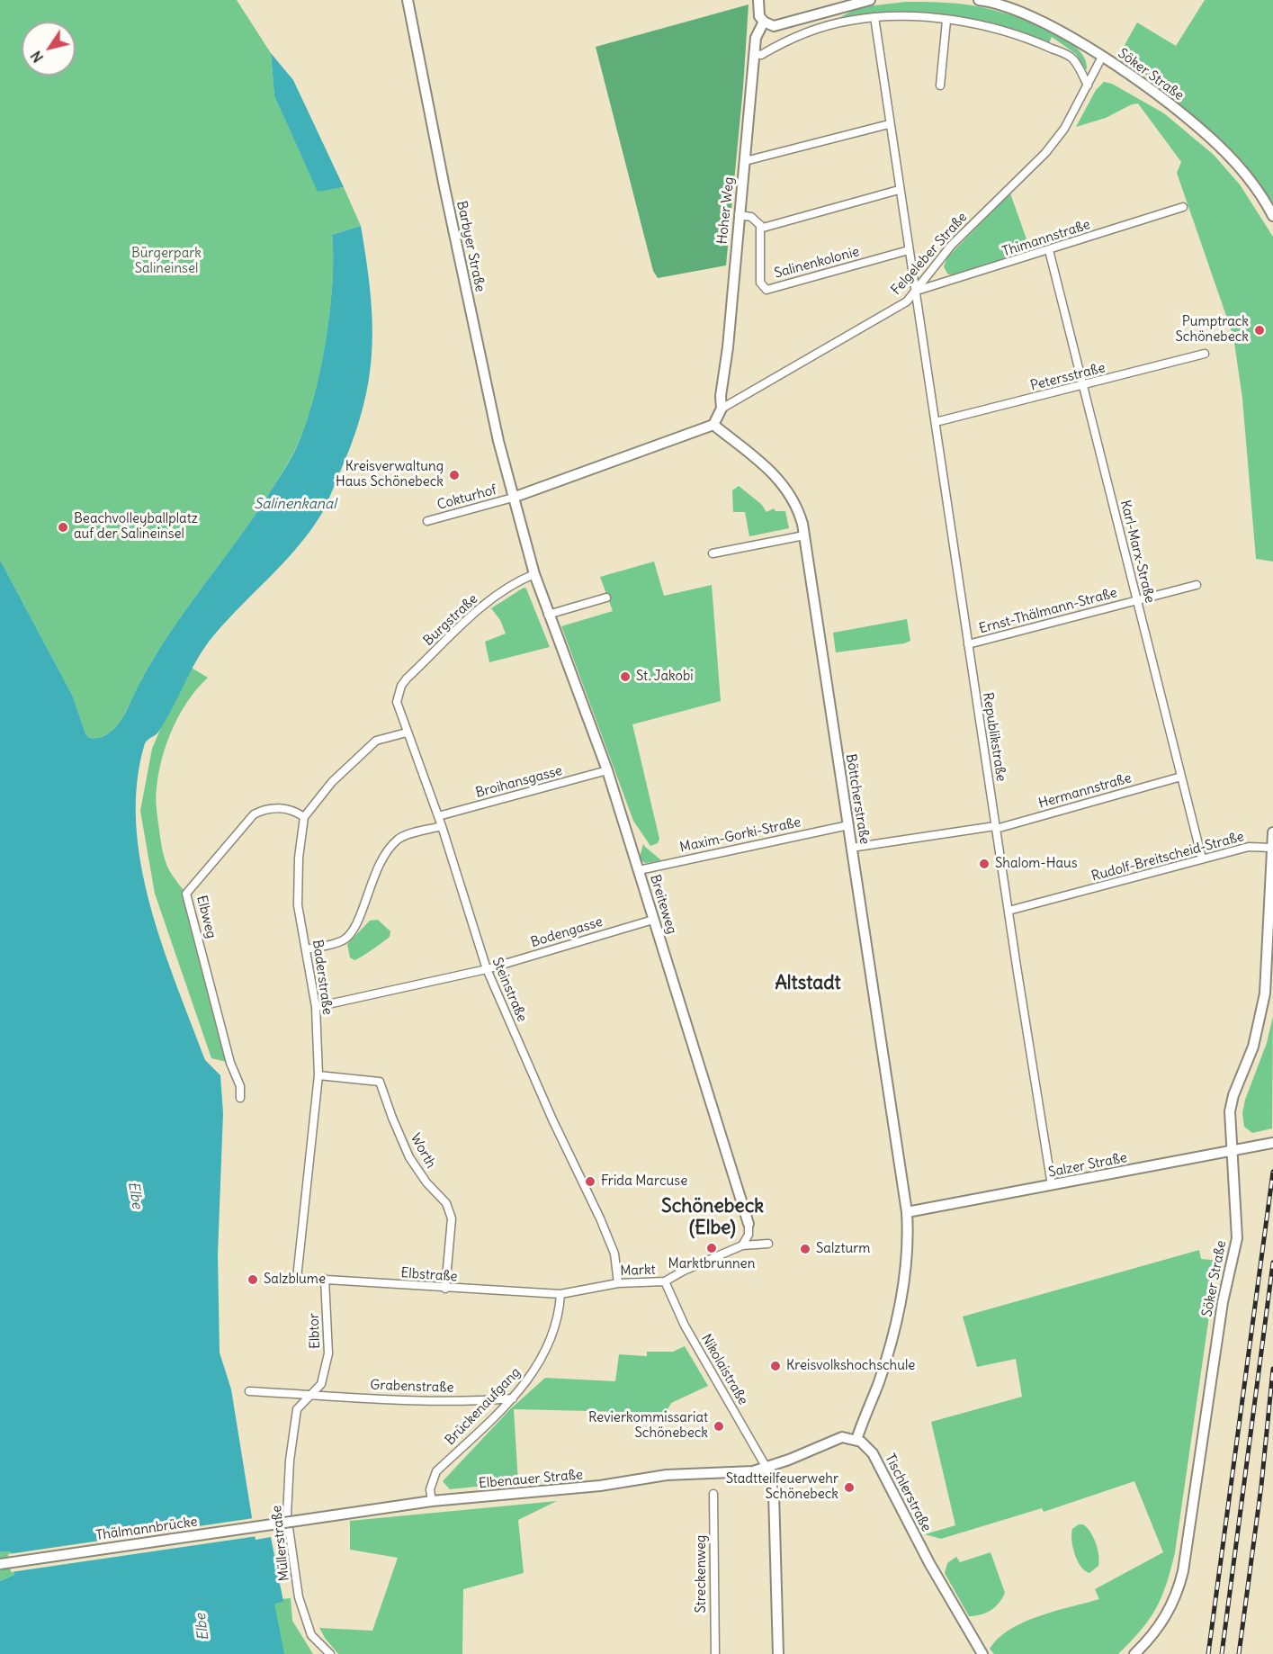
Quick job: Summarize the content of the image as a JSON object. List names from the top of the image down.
{
  "streets": {
    "street": [
      "Söker Straße",
      "Hoher Weg",
      "Thimannstraße",
      "Barbyer Straße",
      "Felgeleber Straße",
      "Salinenkolonie",
      "Petersstraße",
      "Cokturhof",
      "Karl-Marx-Straße",
      "Ernst-Thälmann-Straße",
      "Burgstraße",
      "Republikstraße",
      "Broihansgasse",
      "Hermannstraße",
      "Böttcherstraße",
      "Maxim-Gorki-Straße",
      "Rudolf-Breitscheid-Straße",
      "Breiteweg",
      "Elbweg",
      "Bodengasse",
      "Baderstraße",
      "Steinstraße",
      "Worth",
      "Salzer Straße",
      "Markt",
      "Elbstraße",
      "Elbtor",
      "Nikolaistraße",
      "Grabenstraße",
      "Brückenaufgang",
      "Elbenauer Straße",
      "Tischlerstraße",
      "Thälmannbrücke",
      "Müllerstraße",
      "Streckenweg"
    ]
  },
  "crossings": [
    ["Söker Straße", "Felgeleber Straße"],
    ["Söker Straße", "Rudolf-Breitscheid-Straße"],
    ["Söker Straße", "Salzer Straße"],
    ["Hoher Weg", "Felgeleber Straße"],
    ["Hoher Weg", "Böttcherstraße"],
    ["Thimannstraße", "Felgeleber Straße"],
    ["Thimannstraße", "Karl-Marx-Straße"],
    ["Thimannstraße", "Republikstraße"],
    ["Barbyer Straße", "Cokturhof"],
    ["Barbyer Straße", "Burgstraße"],
    ["Barbyer Straße", "Breiteweg"],
    ["Felgeleber Straße", "Republikstraße"],
    ["Petersstraße", "Karl-Marx-Straße"],
    ["Petersstraße", "Republikstraße"],
    ["Karl-Marx-Straße", "Ernst-Thälmann-Straße"],
    ["Karl-Marx-Straße", "Hermannstraße"],
    ["Karl-Marx-Straße", "Rudolf-Breitscheid-Straße"],
    ["Ernst-Thälmann-Straße", "Republikstraße"],
    ["Burgstraße", "Breiteweg"],
    ["Burgstraße", "Steinstraße"],
    ["Republikstraße", "Hermannstraße"],
    ["Republikstraße", "Rudolf-Breitscheid-Straße"],
    ["Republikstraße", "Salzer Straße"],
    ["Broihansgasse", "Breiteweg"],
    ["Broihansgasse", "Steinstraße"],
    ["Hermannstraße", "Böttcherstraße"],
    ["Böttcherstraße", "Maxim-Gorki-Straße"],
    ["Böttcherstraße", "Salzer Straße"],
    ["Maxim-Gorki-Straße", "Breiteweg"],
    ["Breiteweg", "Bodengasse"],
    ["Breiteweg", "Markt"],
    ["Elbweg", "Baderstraße"],
    ["Bodengasse", "Baderstraße"],
    ["Bodengasse", "Steinstraße"],
    ["Baderstraße", "Worth"],
    ["Baderstraße", "Elbstraße"],
    ["Steinstraße", "Markt"],
    ["Worth", "Elbstraße"],
    ["Markt", "Elbstraße"],
    ["Markt", "Nikolaistraße"],
    ["Markt", "Brückenaufgang"],
    ["Elbstraße", "Elbtor"],
    ["Elbstraße", "Brückenaufgang"],
    ["Elbtor", "Grabenstraße"],
    ["Elbtor", "Müllerstraße"],
    ["Nikolaistraße", "Elbenauer Straße"],
    ["Grabenstraße", "Brückenaufgang"],
    ["Grabenstraße", "Müllerstraße"],
    ["Brückenaufgang", "Elbenauer Straße"],
    ["Elbenauer Straße", "Tischlerstraße"],
    ["Elbenauer Straße", "Thälmannbrücke"]
  ],
  "districts": ["Altstadt", "Schönebeck (Elbe)"],
  "water": ["Salinenkanal", "Elbe"],
  "parks": ["Bürgerpark Salineinsel"],
  "places": [
    "Pumptrack Schönebeck",
    "Kreisverwaltung Haus Schönebeck",
    "Beachvolleyballplatz auf der Salineinsel",
    "St. Jakobi",
    "Shalom-Haus",
    "Frida Marcuse",
    "Marktbrunnen",
    "Salzturm",
    "Salzblume",
    "Kreisvolkshochschule",
    "Revierkommissariat Schönebeck",
    "Stadtteilfeuerwehr Schönebeck"
  ],
  "north": "bottom left"
}
